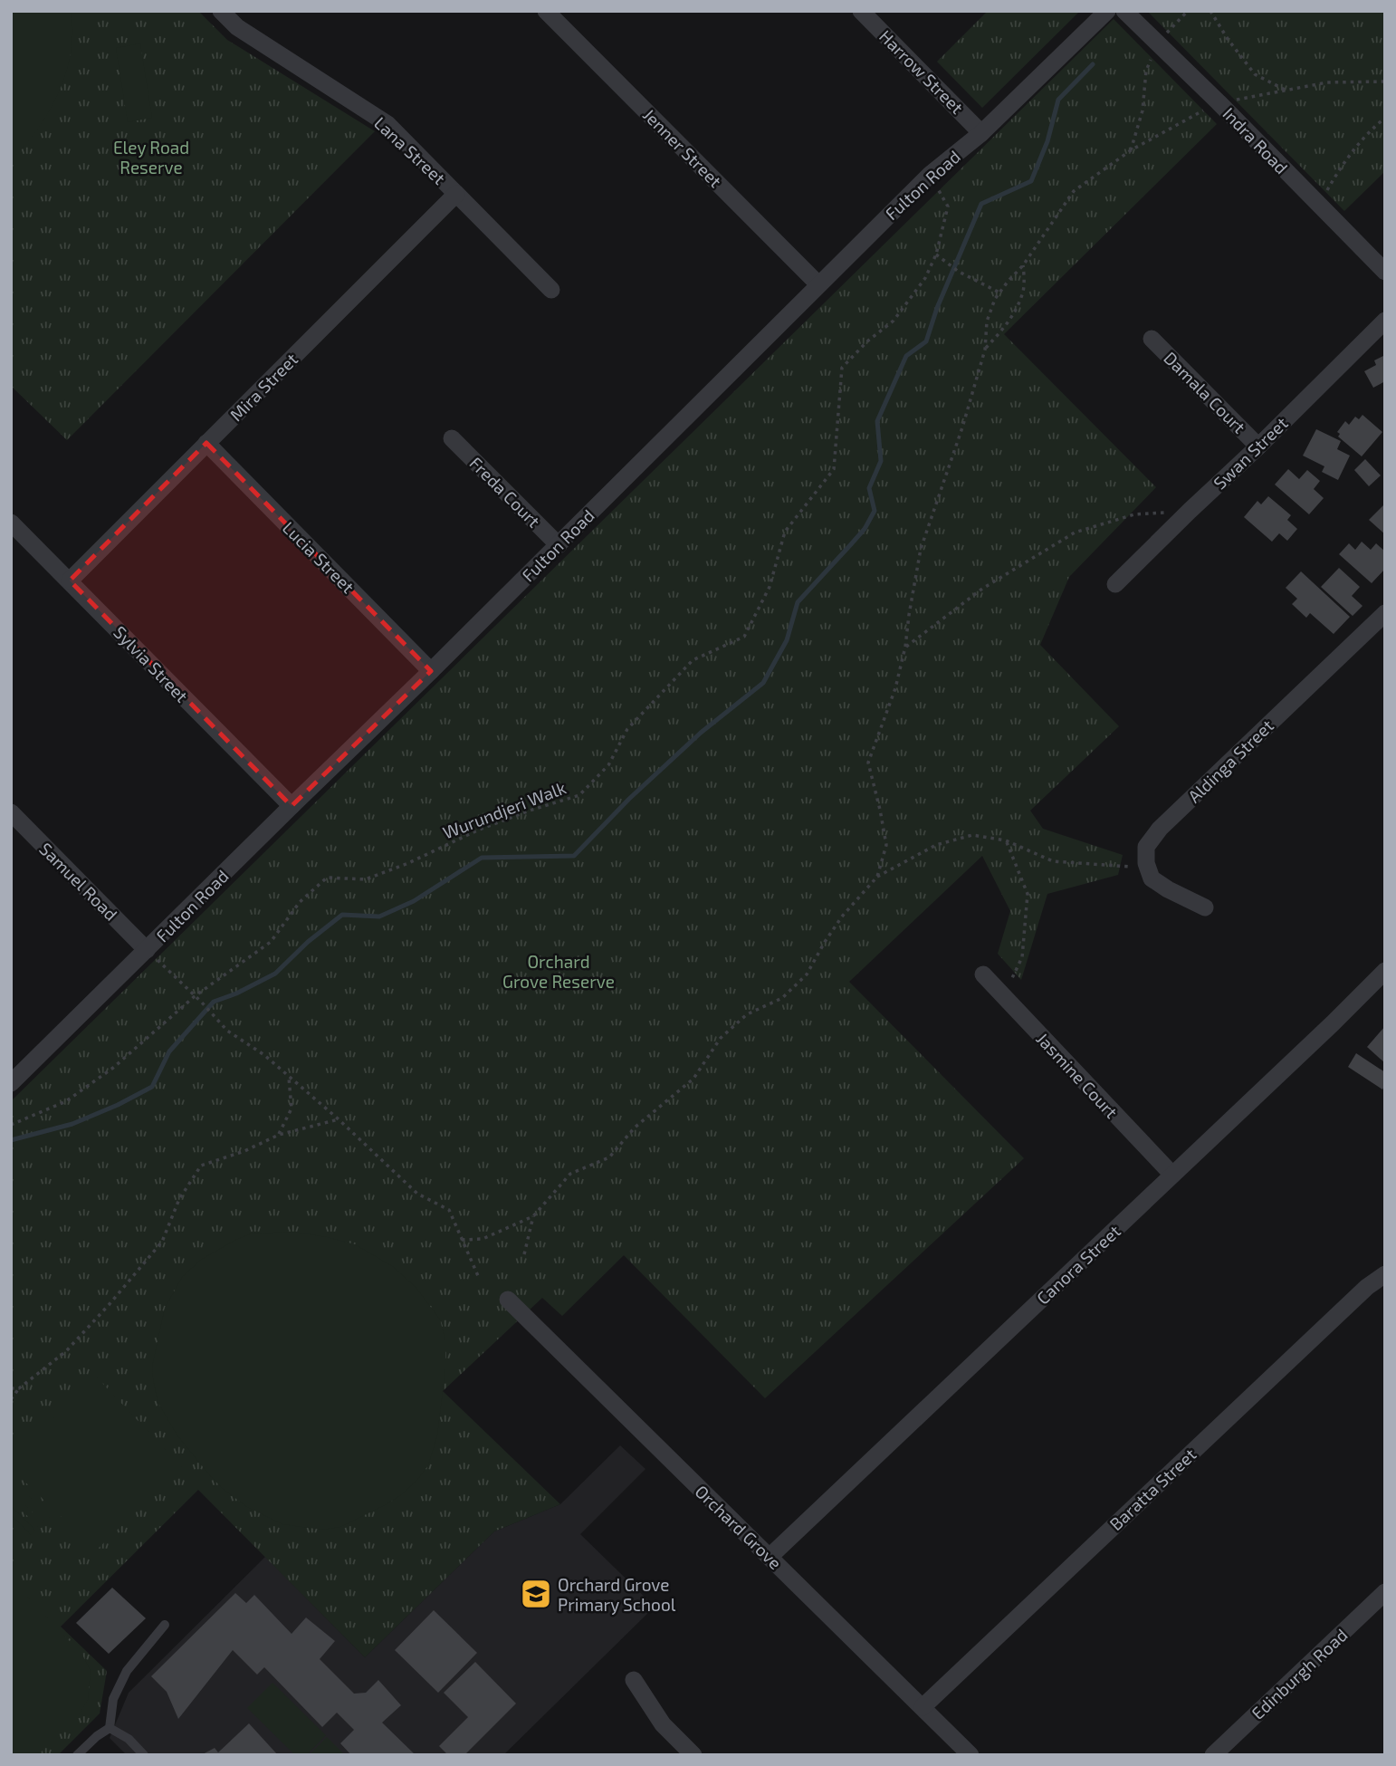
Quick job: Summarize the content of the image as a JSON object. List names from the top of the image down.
{
  "streets": {
    "street": [
      "Harrow Street",
      "Indra Road",
      "Jenner Street",
      "Lana Street",
      "Fulton Road",
      "Mira Street",
      "Damala Court",
      "Swan Street",
      "Freda Court",
      "Lucia Street",
      "Sylvia Street",
      "Aldinga Street",
      "Samuel Road",
      "Jasmine Court",
      "Canora Street",
      "Baratta Street",
      "Orchard Grove",
      "Edinburgh Road"
    ],
    "path": ["Wurundjeri Walk"]
  },
  "crossings": [
    ["Harrow Street", "Fulton Road"],
    ["Jenner Street", "Fulton Road"],
    ["Lana Street", "Mira Street"],
    ["Fulton Road", "Freda Court"],
    ["Fulton Road", "Lucia Street"],
    ["Fulton Road", "Sylvia Street"],
    ["Fulton Road", "Wurundjeri Walk"],
    ["Fulton Road", "Samuel Road"],
    ["Mira Street", "Lucia Street"],
    ["Mira Street", "Sylvia Street"],
    ["Damala Court", "Swan Street"],
    ["Jasmine Court", "Canora Street"],
    ["Canora Street", "Orchard Grove"],
    ["Baratta Street", "Orchard Grove"]
  ],
  "parks": ["Eley Road Reserve", "Orchard Grove Reserve"],
  "places": {
    "school or university": ["Orchard Grove Primary School"]
  }
}
